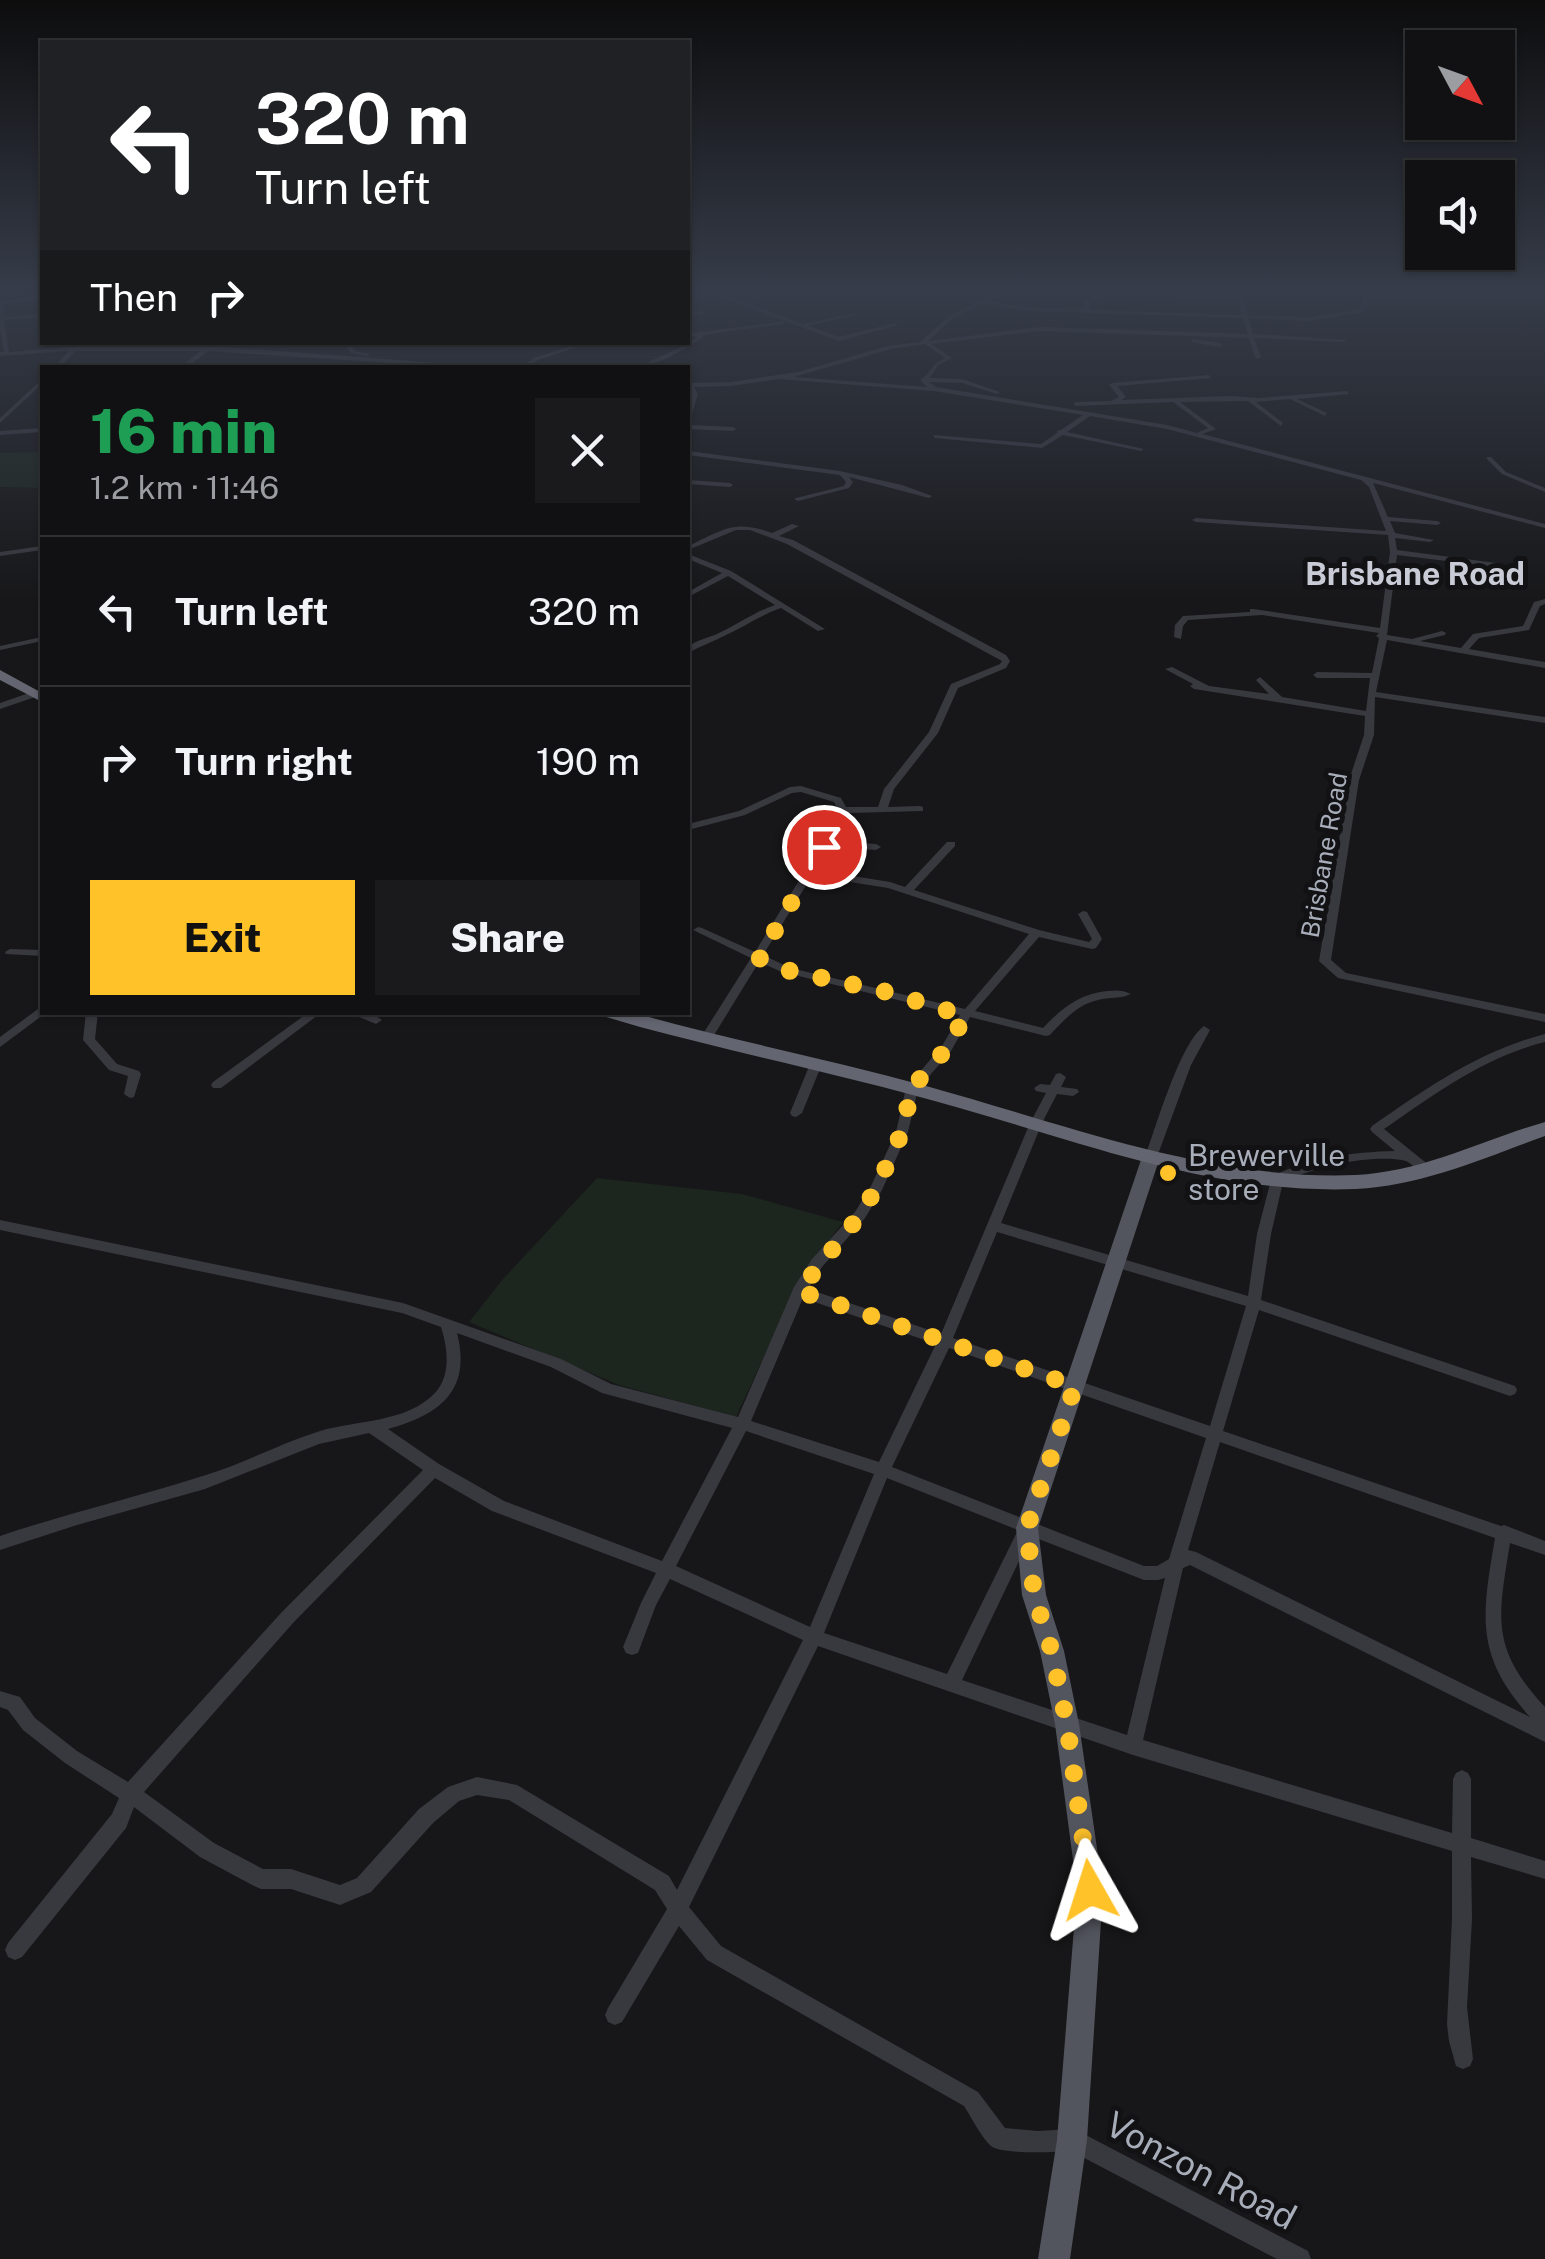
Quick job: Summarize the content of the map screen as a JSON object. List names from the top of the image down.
{
  "streets": {
    "street": ["Brisbane Road", "Vonzon Road"]
  },
  "districts": ["Brisbane Road"],
  "places": ["Brewerville store"],
  "north": "bottom right",
  "page": {
    "turn": ["320 m", "Turn left"],
    "then": "Then",
    "heading": ["16 min", "1.2 km · 11:46"],
    "list": [
      {
        "name": "Turn left",
        "value": "320 m"
      },
      {
        "name": "Turn right",
        "value": "190 m"
      }
    ],
    "buttons": ["Exit", "Share"]
  }
}
